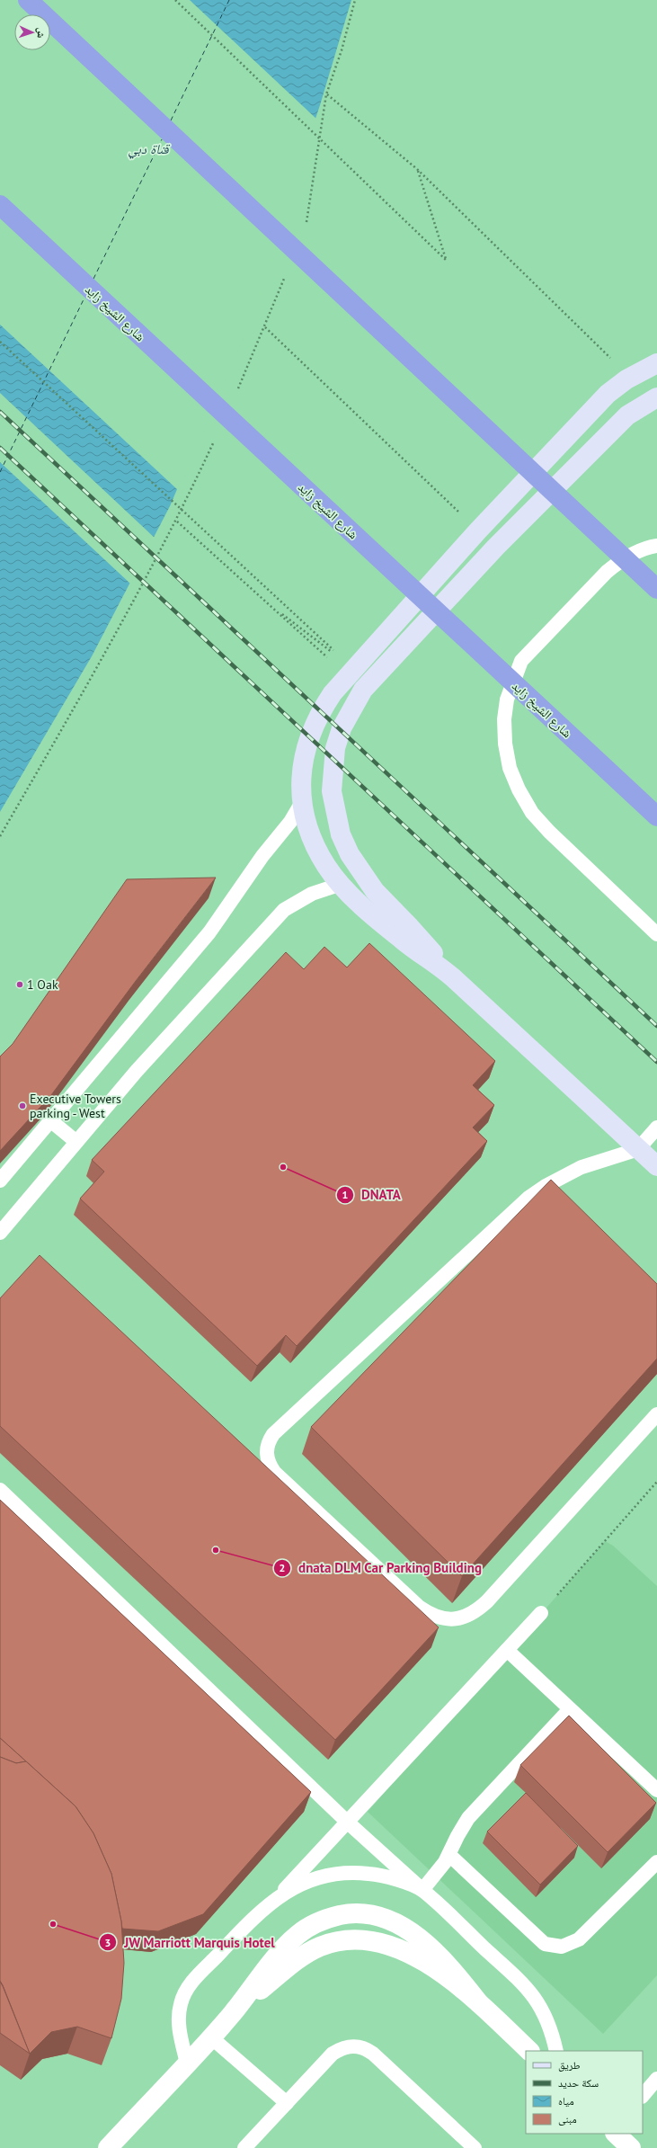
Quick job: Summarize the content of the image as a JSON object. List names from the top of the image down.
{
  "streets": {
    "highway": ["شارع الشيخ زايد"]
  },
  "water": ["قناة دبي"],
  "places": [
    "1 Oak",
    "Executive Towers parking - West",
    "DNATA",
    "dnata DLM Car Parking Building",
    "JW Marriott Marquis Hotel"
  ],
  "legend": [
    "طريق",
    "سكة حديد",
    "مياه",
    "مبنى"
  ],
  "north": "right"
}
